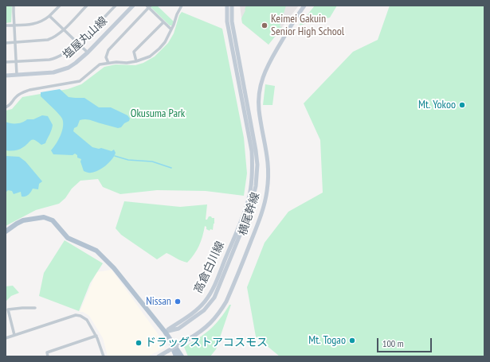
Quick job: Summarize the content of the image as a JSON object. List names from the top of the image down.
{
  "streets": {
    "street": ["塩屋丸山線", "横尾幹線", "高倉白川線"]
  },
  "parks": ["Okusuma Park"],
  "places": [
    "Keimei Gakuin Senior High School",
    "Mt. Yokoo",
    "Nissan",
    "Mt. Togao",
    "ドラッグストアコスモス"
  ],
  "scale_bar": "100 m"
}
